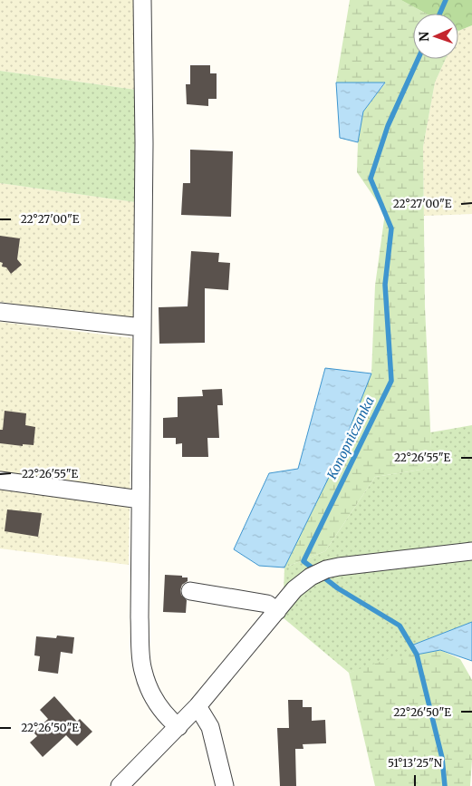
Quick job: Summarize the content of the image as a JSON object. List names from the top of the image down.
{
  "water": ["Konopniczanka"],
  "north": "left",
  "coordinates": [
    "22°27'00\"E",
    "22°26'55\"E",
    "22°26'50\"E",
    "51°13'25\"N"
  ]
}
